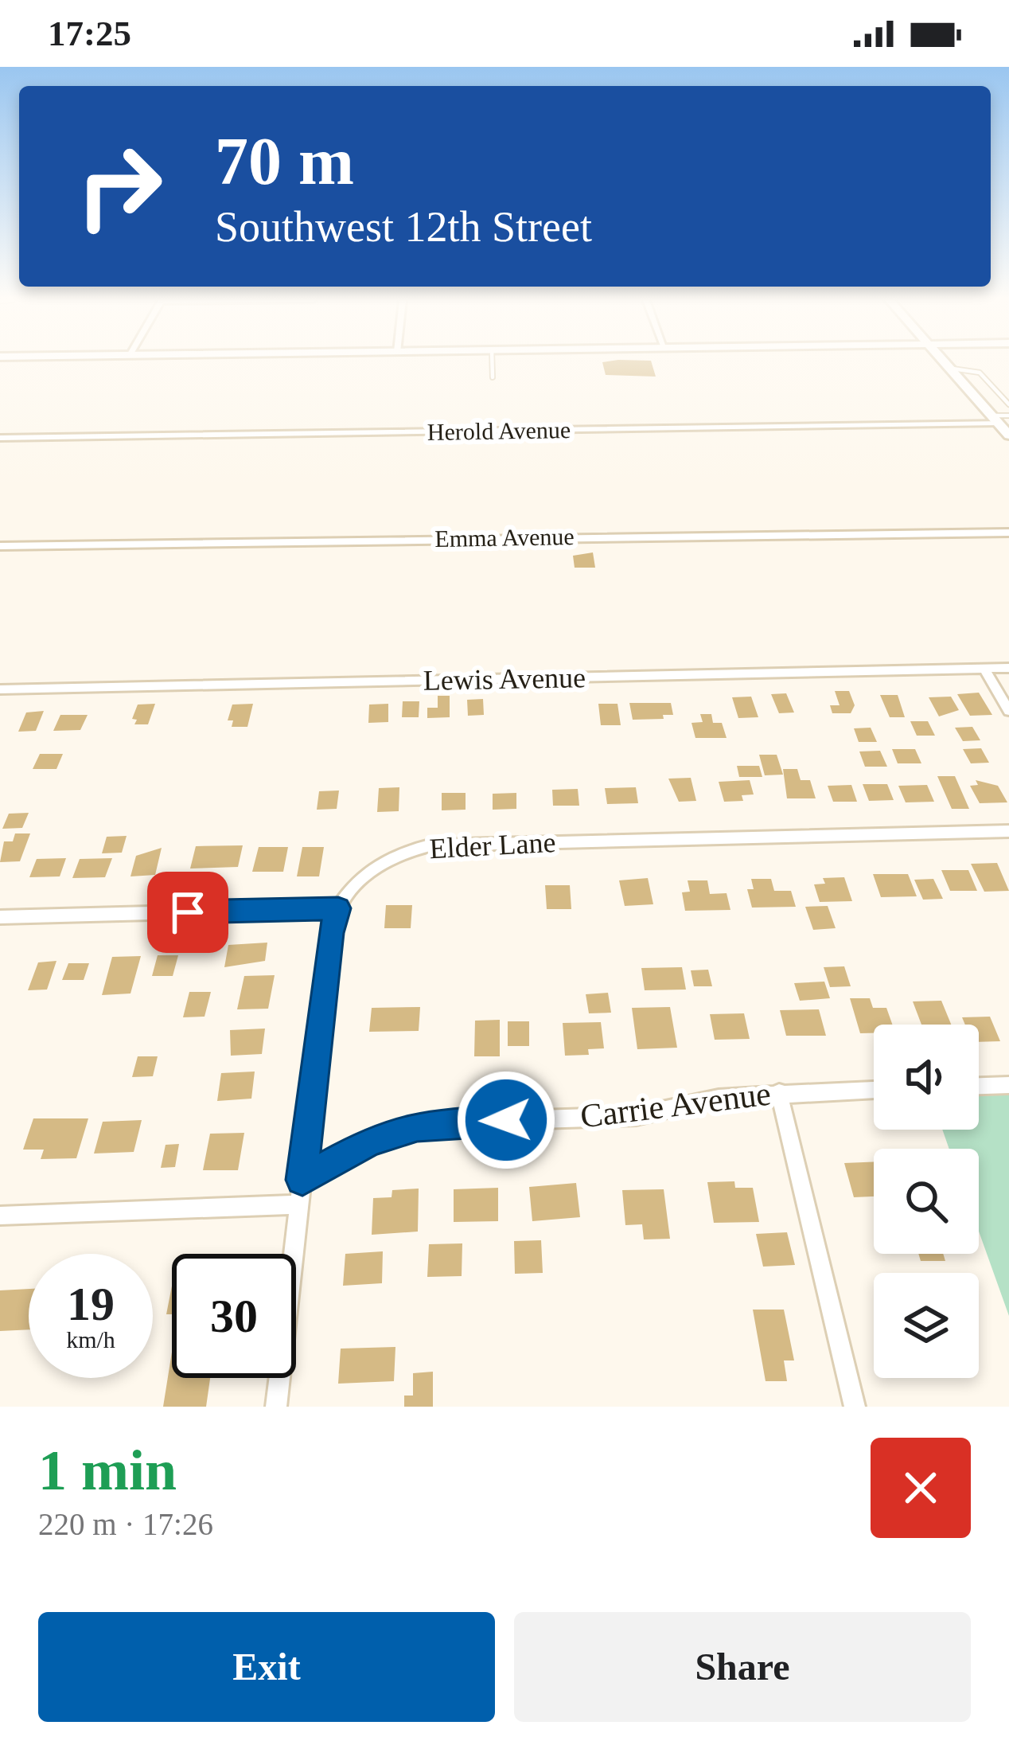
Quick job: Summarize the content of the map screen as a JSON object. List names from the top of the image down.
{
  "streets": {
    "street": [
      "Herold Avenue",
      "Emma Avenue",
      "Lewis Avenue",
      "Elder Lane",
      "Carrie Avenue"
    ]
  },
  "page": {
    "status": "17:25",
    "turn": ["70 m", "Southwest 12th Street"],
    "speed": "19 km/h",
    "limit": "30",
    "heading": ["1 min", "220 m · 17:26"],
    "buttons": ["Exit", "Share"]
  }
}
